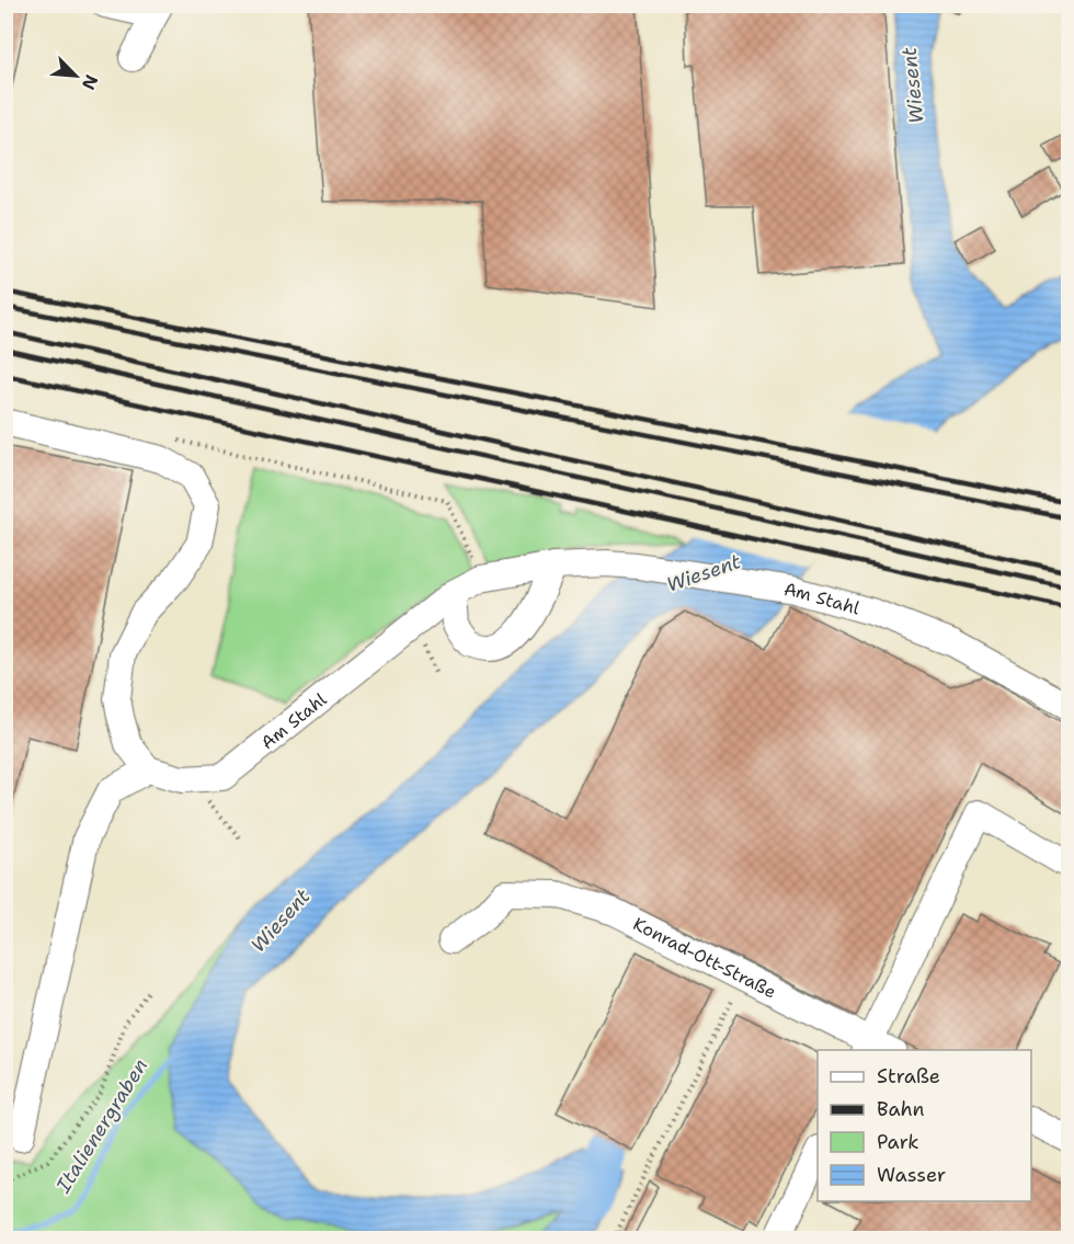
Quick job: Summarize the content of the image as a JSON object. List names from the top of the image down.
{
  "streets": {
    "street": ["Am Stahl", "Konrad-Ott-Straße"]
  },
  "water": ["Wiesent", "Italienergraben"],
  "legend": [
    "Straße",
    "Bahn",
    "Park",
    "Wasser"
  ],
  "north": "bottom right"
}
